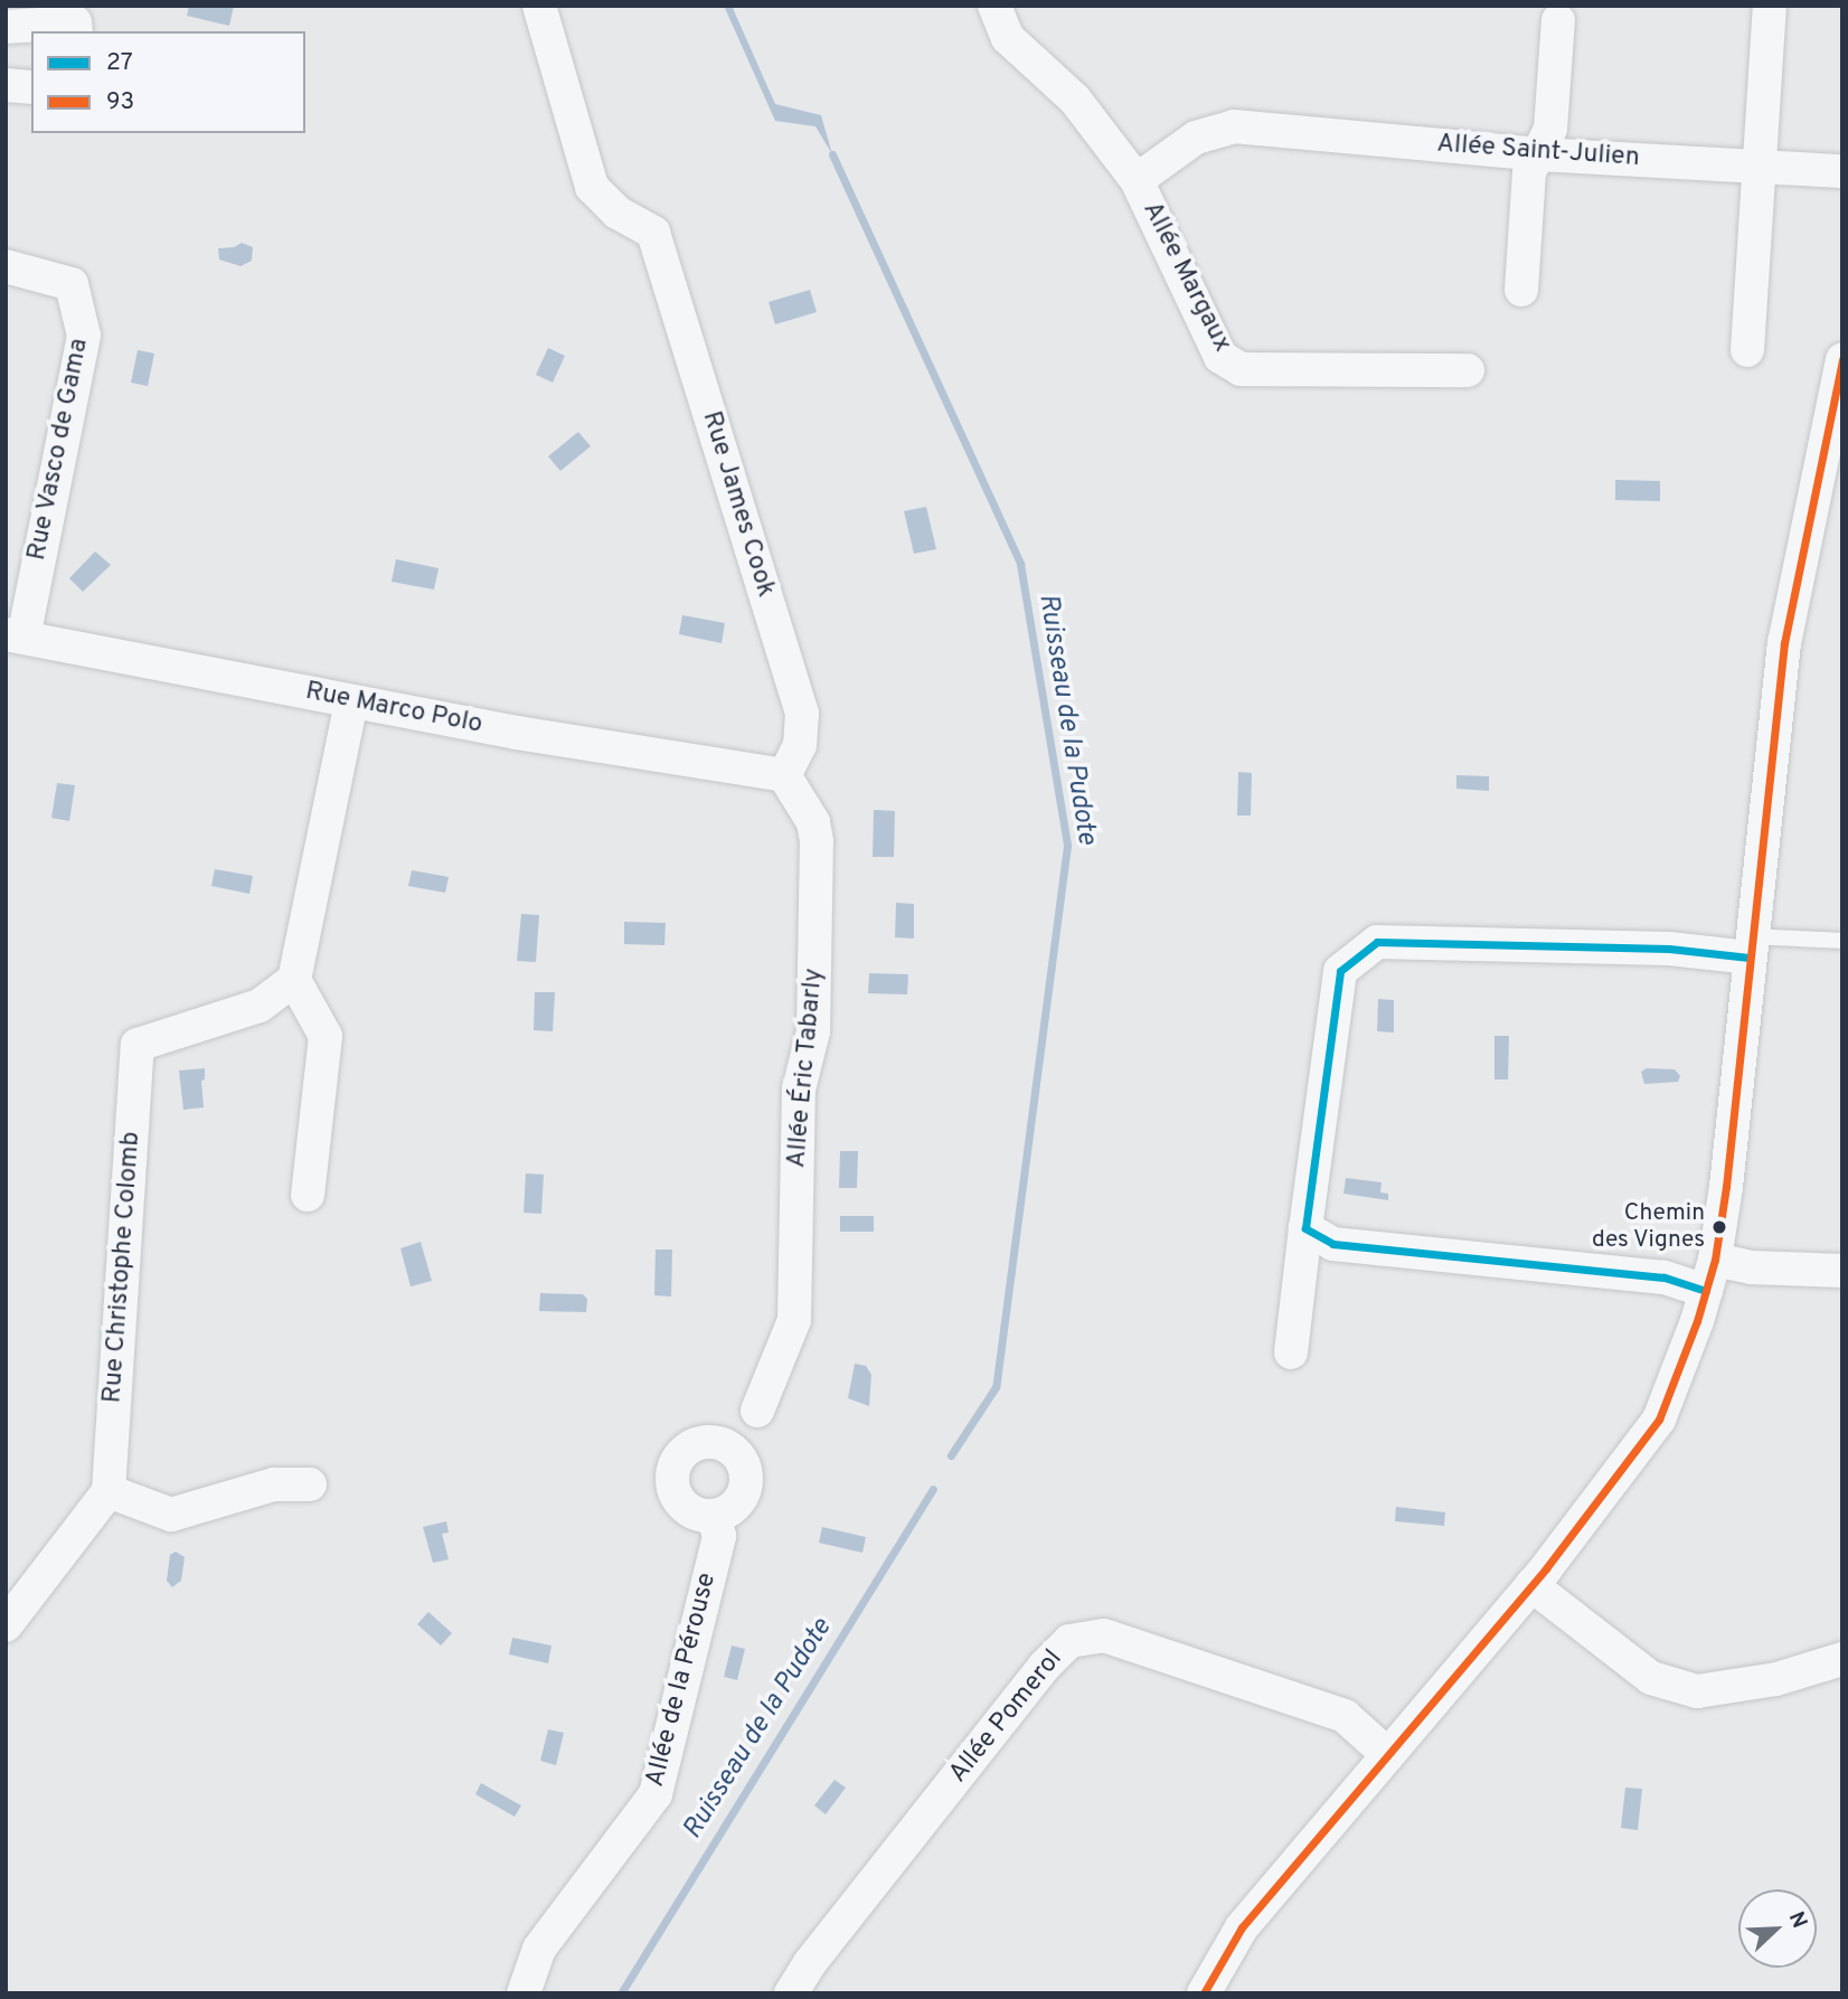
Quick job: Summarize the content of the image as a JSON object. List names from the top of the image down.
{
  "streets": {
    "street": [
      "Allée Saint-Julien",
      "Allée Margaux",
      "Rue Vasco de Gama",
      "Rue James Cook",
      "Rue Marco Polo",
      "Allée Éric Tabarly",
      "Rue Christophe Colomb",
      "Allée de la Pérouse",
      "Allée Pomerol"
    ]
  },
  "crossings": [
    ["Allée Saint-Julien", "Allée Margaux"],
    ["Rue Vasco de Gama", "Rue Marco Polo"],
    ["Rue James Cook", "Rue Marco Polo"],
    ["Rue James Cook", "Allée Éric Tabarly"],
    ["Rue Marco Polo", "Allée Éric Tabarly"]
  ],
  "water": ["Ruisseau de la Pudote"],
  "places": ["Chemin des Vignes"],
  "lines": ["transit line 93", "transit line 27"],
  "legend": ["27", "93"],
  "north": "top right"
}
